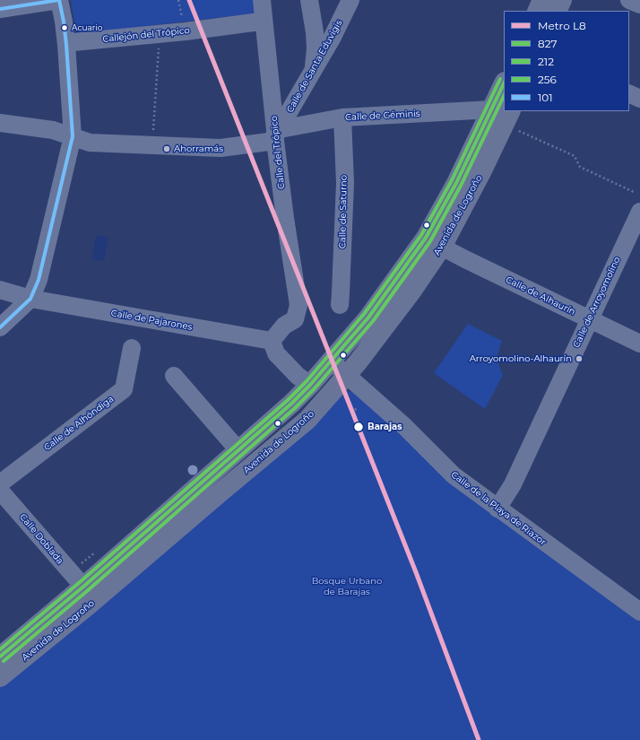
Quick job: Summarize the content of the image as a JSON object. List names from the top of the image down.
{
  "streets": {
    "main road": ["Avenida de Logroño"],
    "street": [
      "Callejón del Trópico",
      "Calle de Santa Eduvigis",
      "Calle de Géminis",
      "Calle del Trópico",
      "Calle de Saturno",
      "Calle de Alhaurín",
      "Calle de Arroyomolino",
      "Calle de Pajarones",
      "Calle de Alhóndiga",
      "Calle de la Playa de Riazor",
      "Calle Doblada"
    ]
  },
  "crossings": [
    ["Calle de Santa Eduvigis", "Calle de Géminis"],
    ["Calle de Santa Eduvigis", "Calle del Trópico"],
    ["Calle de Géminis", "Calle del Trópico"],
    ["Calle de Géminis", "Calle de Saturno"],
    ["Calle de Géminis", "Avenida de Logroño"],
    ["Calle del Trópico", "Calle de Pajarones"],
    ["Avenida de Logroño", "Calle de Alhaurín"],
    ["Avenida de Logroño", "Calle de la Playa de Riazor"],
    ["Avenida de Logroño", "Calle Doblada"],
    ["Calle de Alhaurín", "Calle de Arroyomolino"],
    ["Calle de Arroyomolino", "Calle de la Playa de Riazor"]
  ],
  "parks": ["Bosque Urbano de Barajas"],
  "places": [
    "Acuario",
    "Ahorramás",
    "Arroyomolino-Alhaurín",
    "Barajas"
  ],
  "lines": [
    "metro line L8",
    "transit line 101",
    "transit line 256",
    "transit line 827",
    "transit line 212"
  ],
  "legend": [
    "Metro L8",
    "827",
    "212",
    "256",
    "101"
  ]
}
